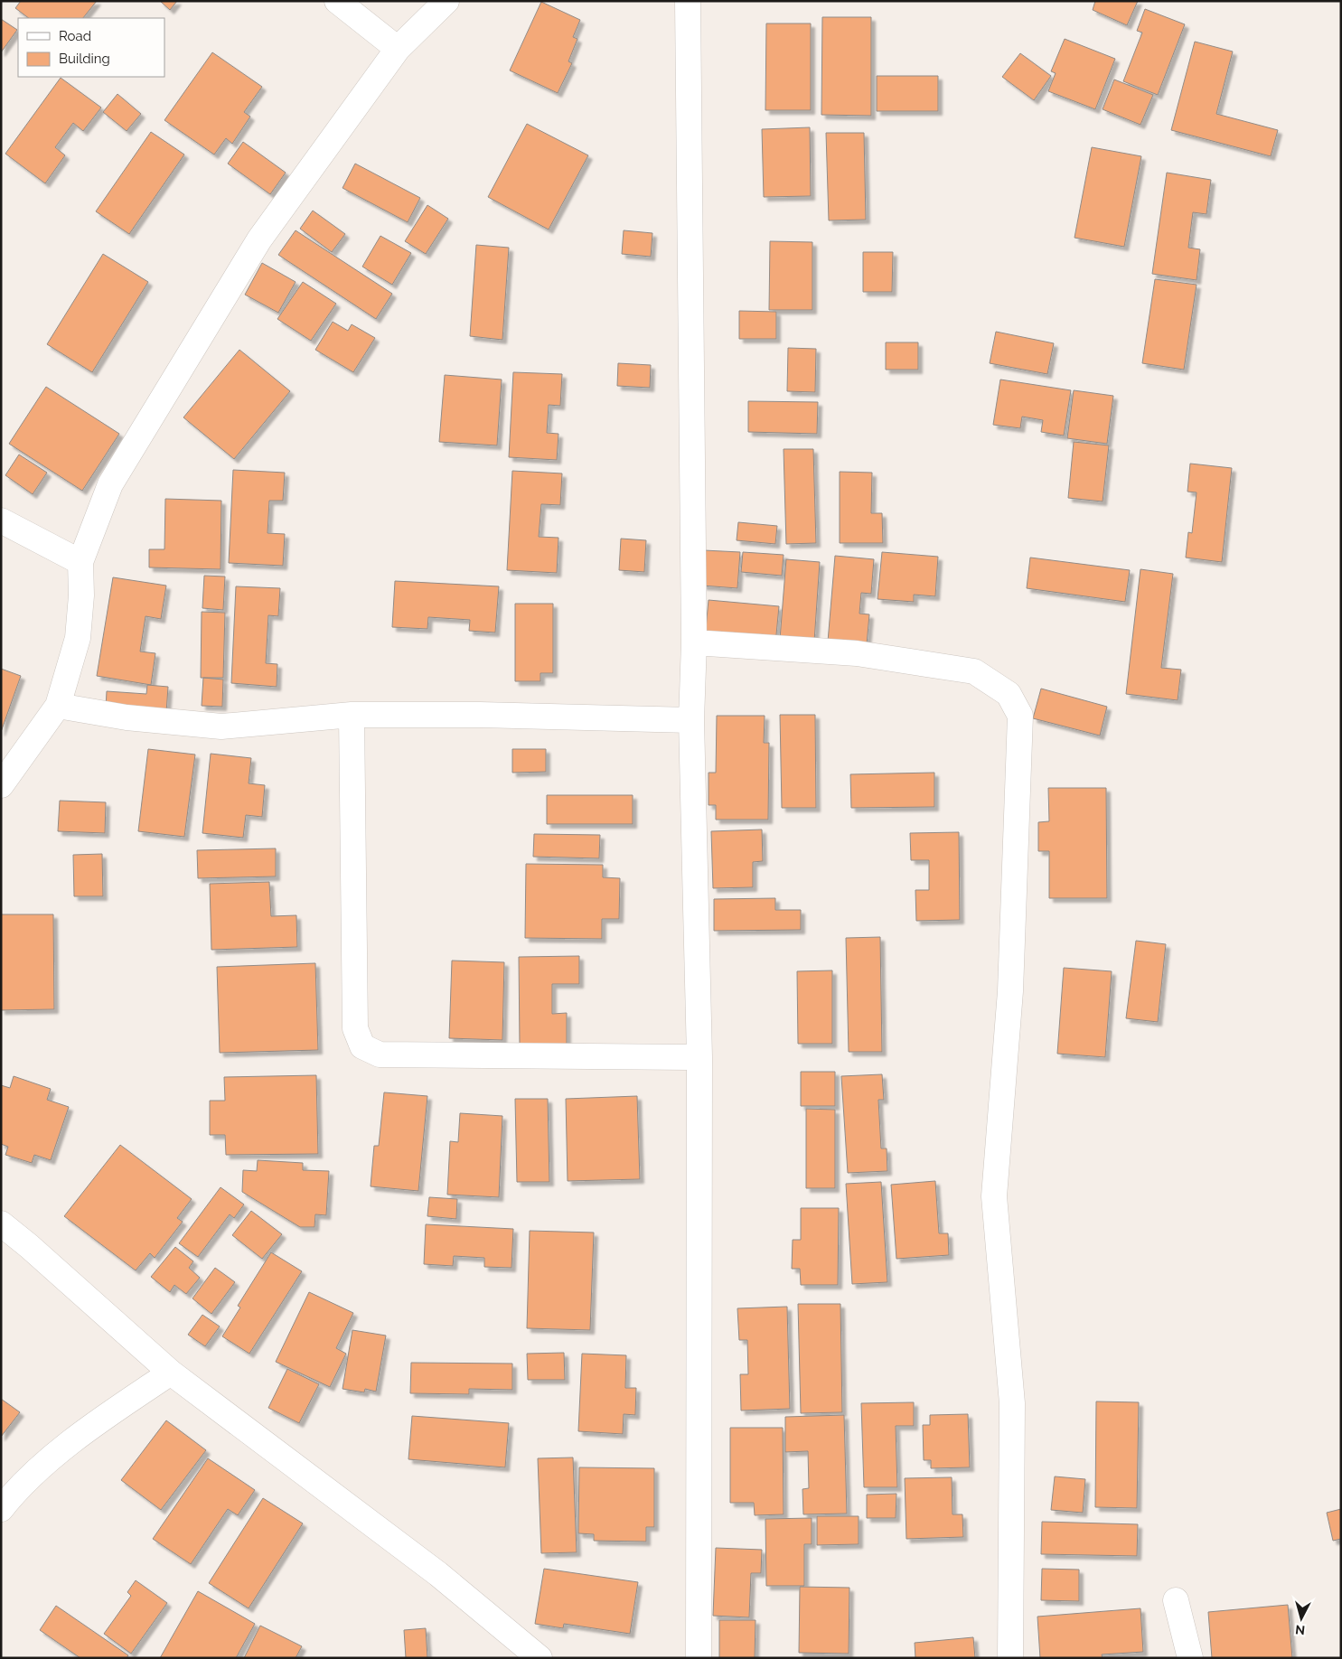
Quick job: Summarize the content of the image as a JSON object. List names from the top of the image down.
{
  "legend": ["Road", "Building"],
  "north": "bottom"
}
